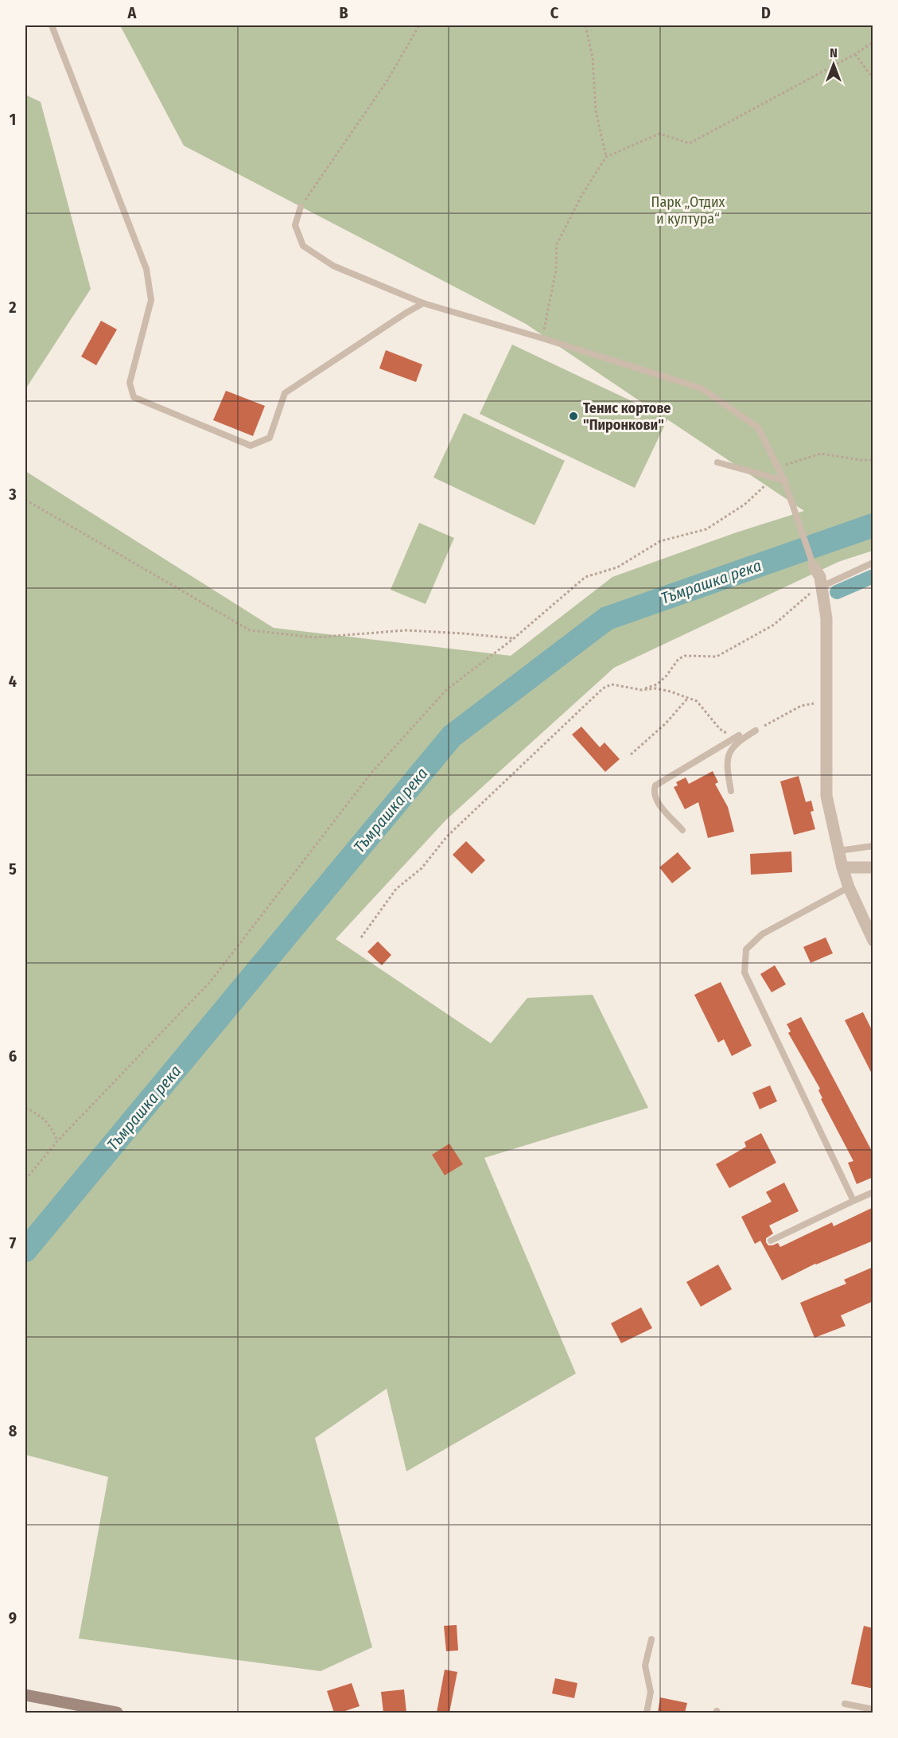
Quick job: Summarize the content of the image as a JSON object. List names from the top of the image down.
{
  "water": ["Тъмрашка река"],
  "parks": ["Парк „Отдих и култура“"],
  "places": ["Тенис кортове \"Пиронкови\""],
  "north": "top",
  "grid": {
    "columns": [
      "A",
      "B",
      "C",
      "D"
    ],
    "rows": [
      "1",
      "2",
      "3",
      "4",
      "5",
      "6",
      "7",
      "8",
      "9"
    ]
  }
}
